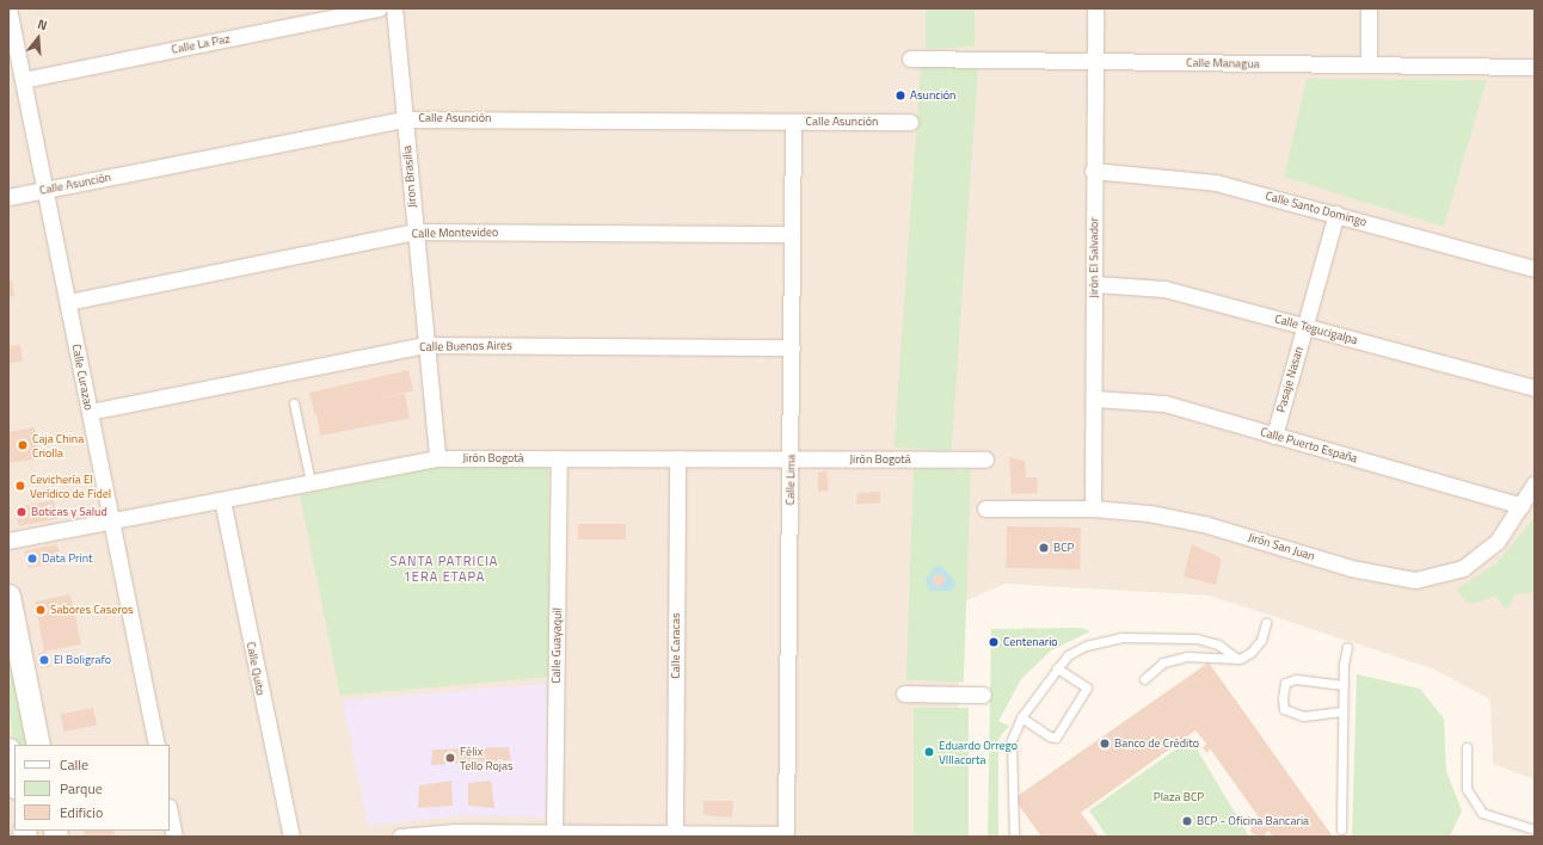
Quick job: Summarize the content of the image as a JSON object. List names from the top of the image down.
{
  "streets": {
    "street": [
      "Calle La Paz",
      "Calle Managua",
      "Calle Asunción",
      "Jiron Brasilia",
      "Calle Santo Domingo",
      "Calle Montevideo",
      "Jirón El Salvador",
      "Calle Tegucigalpa",
      "Calle Buenos Aires",
      "Calle Curazao",
      "Pasaje Nasan",
      "Calle Puerto España",
      "Jirón Bogotá",
      "Calle Lima",
      "Jirón San Juan",
      "Calle Guayaquil",
      "Calle Caracas",
      "Calle Quito"
    ]
  },
  "crossings": [
    ["Calle La Paz", "Calle Curazao"],
    ["Calle Managua", "Jirón El Salvador"],
    ["Calle Asunción", "Jiron Brasilia"],
    ["Calle Asunción", "Calle Curazao"],
    ["Calle Asunción", "Calle Lima"],
    ["Jiron Brasilia", "Calle Montevideo"],
    ["Jiron Brasilia", "Calle Buenos Aires"],
    ["Jiron Brasilia", "Jirón Bogotá"],
    ["Calle Santo Domingo", "Jirón El Salvador"],
    ["Calle Santo Domingo", "Pasaje Nasan"],
    ["Calle Montevideo", "Calle Curazao"],
    ["Calle Montevideo", "Calle Lima"],
    ["Jirón El Salvador", "Calle Tegucigalpa"],
    ["Jirón El Salvador", "Calle Puerto España"],
    ["Jirón El Salvador", "Jirón San Juan"],
    ["Calle Tegucigalpa", "Pasaje Nasan"],
    ["Calle Buenos Aires", "Calle Curazao"],
    ["Calle Buenos Aires", "Calle Lima"],
    ["Calle Curazao", "Jirón Bogotá"],
    ["Pasaje Nasan", "Calle Puerto España"],
    ["Calle Puerto España", "Jirón San Juan"],
    ["Jirón Bogotá", "Calle Lima"],
    ["Jirón Bogotá", "Calle Guayaquil"],
    ["Jirón Bogotá", "Calle Caracas"],
    ["Jirón Bogotá", "Calle Quito"]
  ],
  "districts": ["SANTA PATRICIA 1ERA ETAPA"],
  "parks": ["Plaza BCP"],
  "places": [
    "Asunción",
    "Caja China Criolla",
    "Cevichería El Verídico de Fidel",
    "Boticas y Salud",
    "BCP",
    "Data Print",
    "Sabores Caseros",
    "Centenario",
    "El Boligrafo",
    "Banco de Crédito",
    "Eduardo Orrego VIllacorta",
    "Félix Tello Rojas",
    "BCP - Oficina Bancaria"
  ],
  "legend": ["Calle", "Parque", "Edificio"],
  "north": "top"
}
